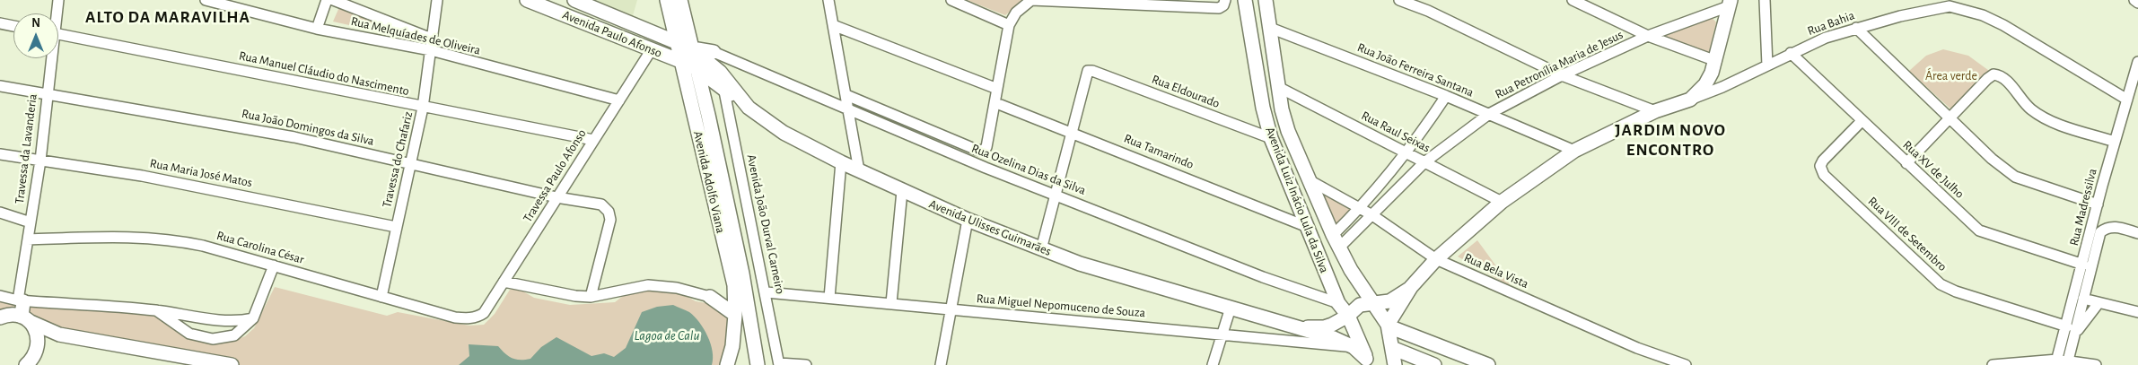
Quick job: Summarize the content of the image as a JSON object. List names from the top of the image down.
{
  "streets": {
    "street": [
      "Rua Bahia",
      "Avenida Paulo Afonso",
      "Rua Melquíades de Oliveira",
      "Rua Petronília Maria de Jesus",
      "Rua João Ferreira Santana",
      "Rua Manuel Cláudio do Nascimento",
      "Rua Eldourado",
      "Rua João Domingos da Silva",
      "Rua Raul Seixas",
      "Travessa da Lavanderia",
      "Rua Tamarindo",
      "Travessa do Chafariz",
      "Rua Ozelina Dias da Silva",
      "Rua XV de Julho",
      "Rua Maria José Matos",
      "Travessa Paulo Afonso",
      "Avenida Adolfo Viana",
      "Avenida Luiz Inácio Lula da Silva",
      "Rua Madressilva",
      "Avenida João Durval Carneiro",
      "Avenida Ulisses Guimarães",
      "Rua VIII de Setembro",
      "Rua Carolina César",
      "Rua Bela Vista",
      "Rua Miguel Nepomuceno de Souza"
    ]
  },
  "crossings": [
    ["Rua Bahia", "Rua XV de Julho"],
    ["Rua Bahia", "Rua Madressilva"],
    ["Avenida Paulo Afonso", "Travessa Paulo Afonso"],
    ["Avenida Paulo Afonso", "Avenida Adolfo Viana"],
    ["Avenida Paulo Afonso", "Avenida João Durval Carneiro"],
    ["Avenida Paulo Afonso", "Avenida Ulisses Guimarães"],
    ["Rua Melquíades de Oliveira", "Travessa do Chafariz"],
    ["Rua Melquíades de Oliveira", "Travessa Paulo Afonso"],
    ["Rua Petronília Maria de Jesus", "Rua João Ferreira Santana"],
    ["Rua Petronília Maria de Jesus", "Rua Raul Seixas"],
    ["Rua Petronília Maria de Jesus", "Avenida Luiz Inácio Lula da Silva"],
    ["Rua Petronília Maria de Jesus", "Rua Bela Vista"],
    ["Rua João Ferreira Santana", "Avenida Luiz Inácio Lula da Silva"],
    ["Rua Manuel Cláudio do Nascimento", "Travessa do Chafariz"],
    ["Rua Manuel Cláudio do Nascimento", "Travessa Paulo Afonso"],
    ["Rua Eldourado", "Rua Tamarindo"],
    ["Rua Eldourado", "Avenida Luiz Inácio Lula da Silva"],
    ["Rua João Domingos da Silva", "Travessa da Lavanderia"],
    ["Rua João Domingos da Silva", "Travessa do Chafariz"],
    ["Rua João Domingos da Silva", "Travessa Paulo Afonso"],
    ["Rua Raul Seixas", "Avenida Luiz Inácio Lula da Silva"],
    ["Travessa da Lavanderia", "Rua Maria José Matos"],
    ["Travessa da Lavanderia", "Rua Carolina César"],
    ["Rua Tamarindo", "Avenida Luiz Inácio Lula da Silva"],
    ["Travessa do Chafariz", "Rua Maria José Matos"],
    ["Travessa do Chafariz", "Rua Carolina César"],
    ["Rua Ozelina Dias da Silva", "Avenida Luiz Inácio Lula da Silva"],
    ["Rua Ozelina Dias da Silva", "Avenida João Durval Carneiro"],
    ["Rua XV de Julho", "Rua Madressilva"],
    ["Rua XV de Julho", "Rua VIII de Setembro"],
    ["Travessa Paulo Afonso", "Rua Carolina César"],
    ["Avenida Luiz Inácio Lula da Silva", "Rua Bela Vista"],
    ["Rua Madressilva", "Rua VIII de Setembro"],
    ["Avenida João Durval Carneiro", "Avenida Ulisses Guimarães"],
    ["Avenida João Durval Carneiro", "Rua Miguel Nepomuceno de Souza"]
  ],
  "districts": ["ALTO DA MARAVILHA", "JARDIM NOVO ENCONTRO"],
  "water": ["Lagoa de Calu"],
  "parks": ["Área verde"],
  "north": "top"
}
